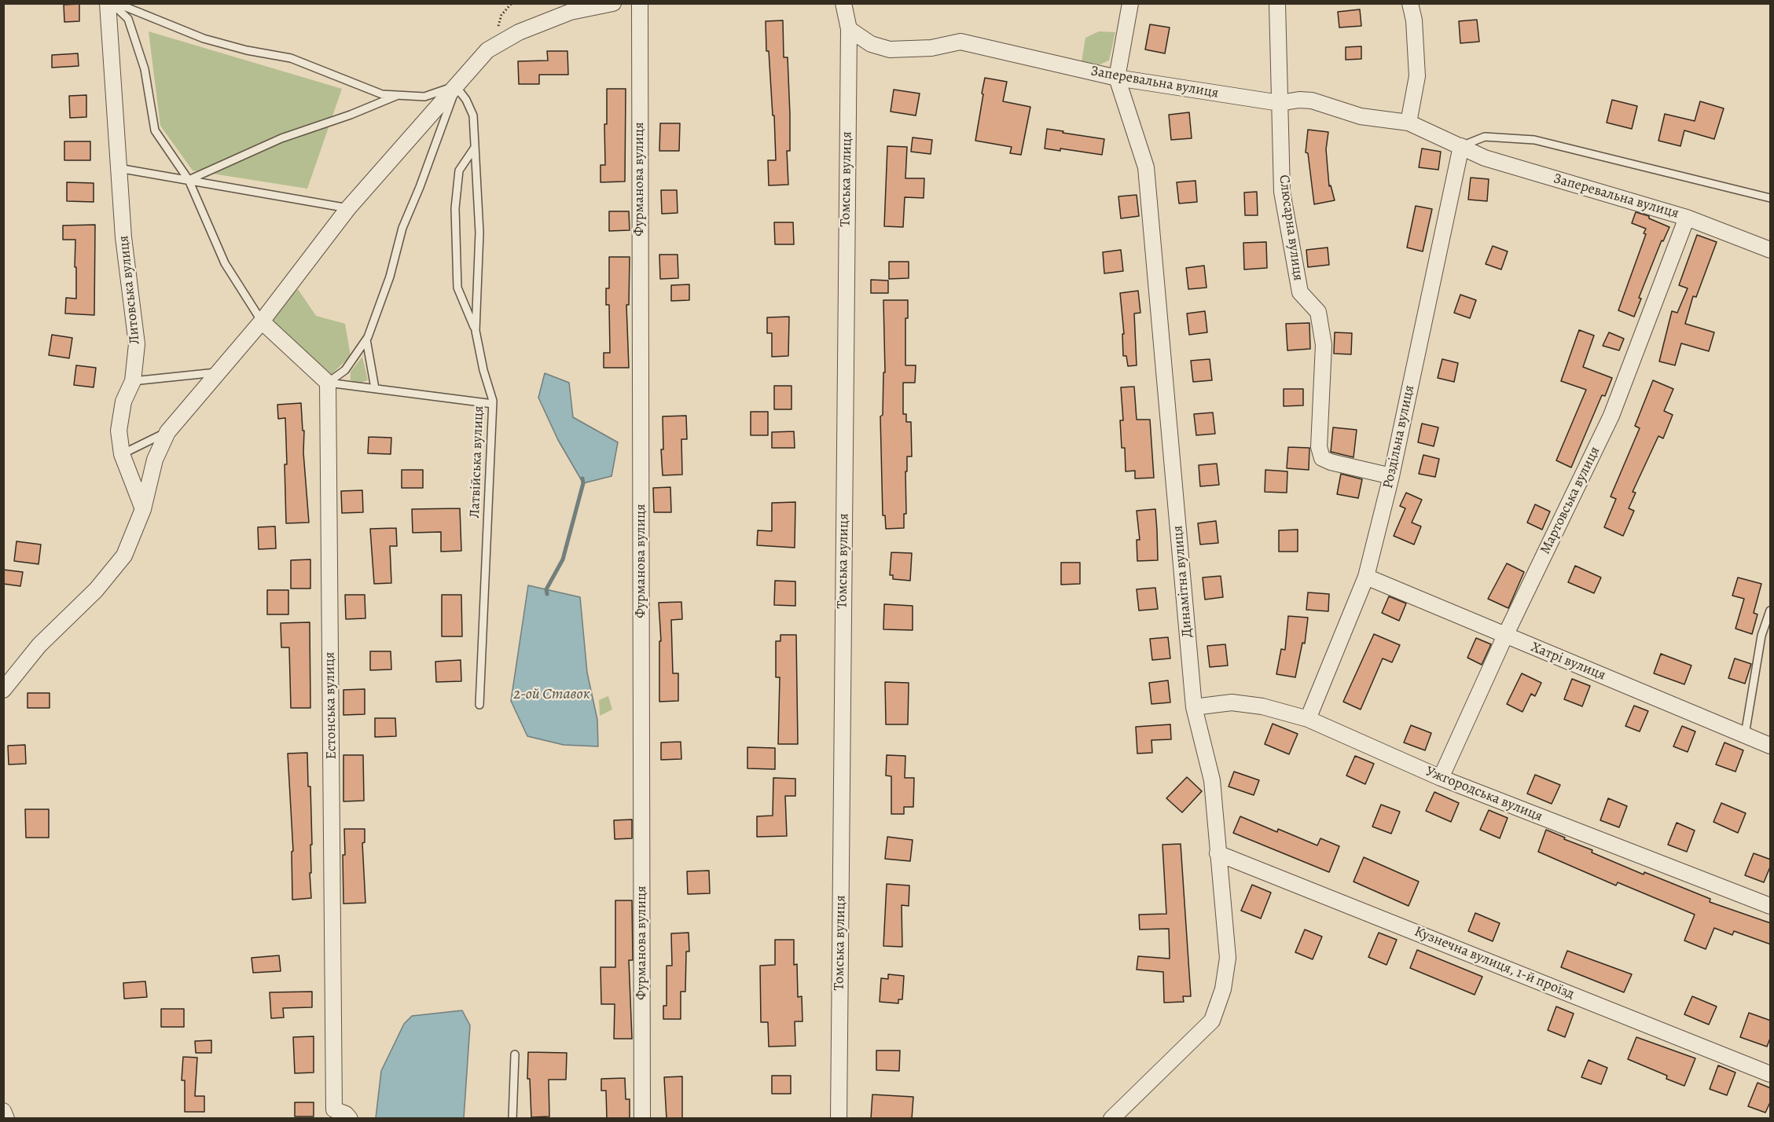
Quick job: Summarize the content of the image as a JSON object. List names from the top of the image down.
{
  "streets": {
    "street": [
      "Заперевальна вулиця",
      "Фурманова вулиця",
      "Томська вулиця",
      "Слюсарна вулиця",
      "Литовська вулиця",
      "Роздільна вулиця",
      "Мартовська вулиця",
      "Динамітна вулиця",
      "Хатрі вулиця",
      "Естонська вулиця",
      "Ужгородська вулиця",
      "Кузнечна вулиця, 1-й проїзд"
    ],
    "lane": ["Латвiйська вулиця"]
  },
  "crossings": [
    ["Заперевальна вулиця", "Томська вулиця"],
    ["Заперевальна вулиця", "Слюсарна вулиця"],
    ["Заперевальна вулиця", "Роздільна вулиця"],
    ["Заперевальна вулиця", "Мартовська вулиця"],
    ["Заперевальна вулиця", "Динамітна вулиця"],
    ["Слюсарна вулиця", "Роздільна вулиця"],
    ["Роздільна вулиця", "Хатрі вулиця"],
    ["Роздільна вулиця", "Ужгородська вулиця"],
    ["Мартовська вулиця", "Хатрі вулиця"],
    ["Мартовська вулиця", "Ужгородська вулиця"],
    ["Динамітна вулиця", "Ужгородська вулиця"],
    ["Динамітна вулиця", "Кузнечна вулиця, 1-й проїзд"]
  ],
  "water": ["2-ой Ставок"]
}
